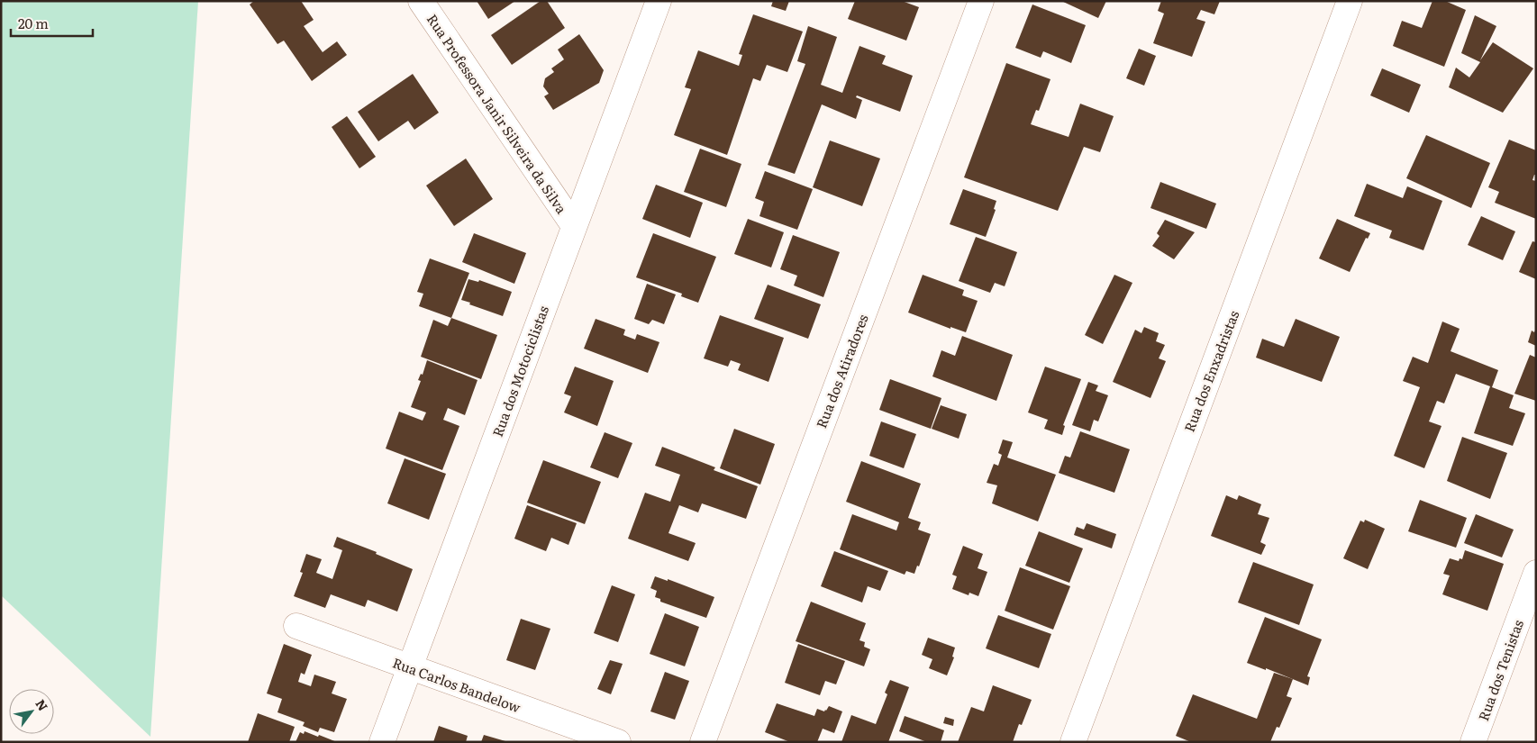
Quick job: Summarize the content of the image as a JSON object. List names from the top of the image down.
{
  "streets": {
    "street": [
      "Rua Professora Janir Silveira da Silva",
      "Rua dos Motociclistas",
      "Rua dos Atiradores",
      "Rua dos Enxadristas",
      "Rua dos Tenistas",
      "Rua Carlos Bandelow"
    ]
  },
  "crossings": [
    ["Rua Professora Janir Silveira da Silva", "Rua dos Motociclistas"],
    ["Rua dos Motociclistas", "Rua Carlos Bandelow"]
  ],
  "scale_bar": "20 m",
  "north": "top right"
}
